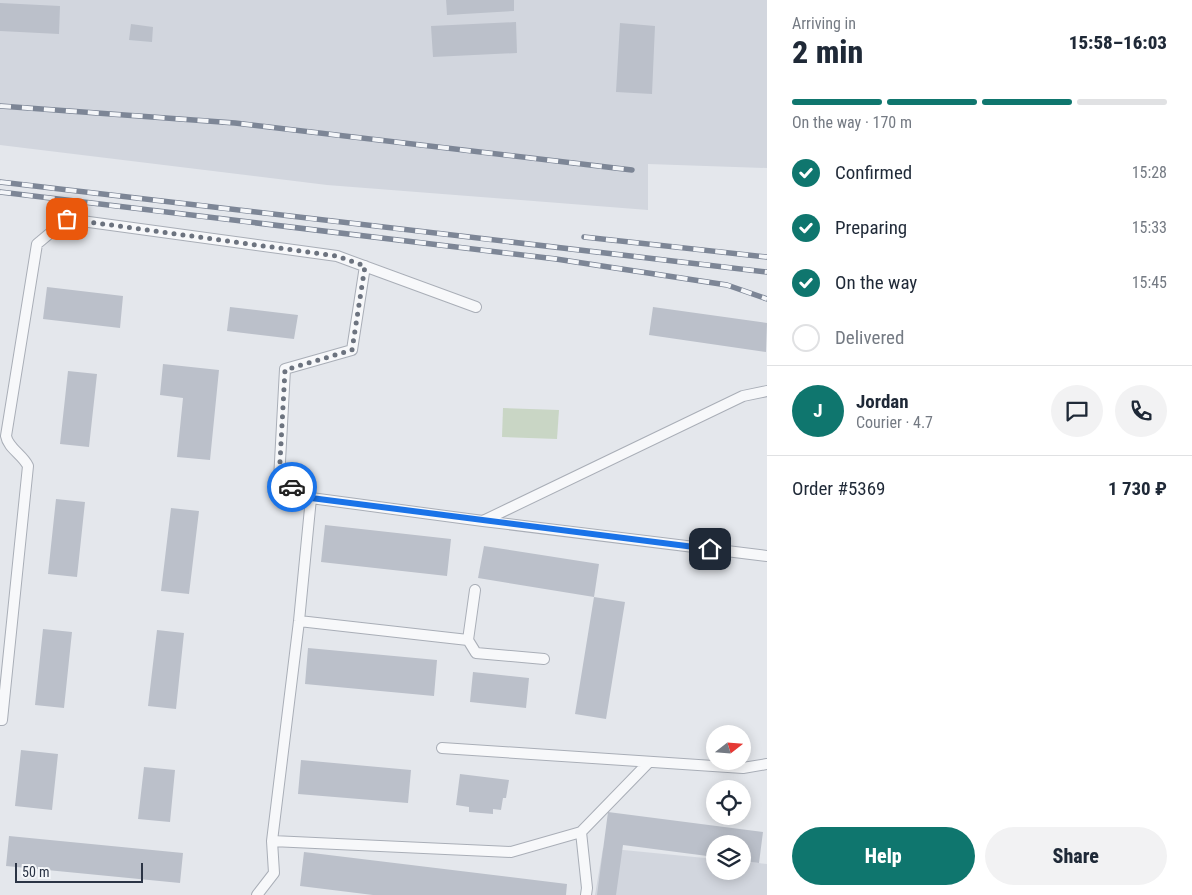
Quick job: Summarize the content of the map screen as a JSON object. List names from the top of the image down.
{
  "scale_bar": "50 m",
  "north": "right",
  "page": {
    "heading": ["2 min", "Arriving in", "15:58–16:03"],
    "panel": [
      "Jordan",
      "Courier · 4.7",
      "Order #5369",
      "1 730 ₽"
    ],
    "bar": "On the way · 170 m",
    "list": [
      ["Confirmed", "15:28"],
      ["Preparing", "15:33"],
      ["On the way", "15:45"],
      "Delivered"
    ],
    "round": "J",
    "buttons": ["Help", "Share"],
    "scale": "50 m"
  }
}
